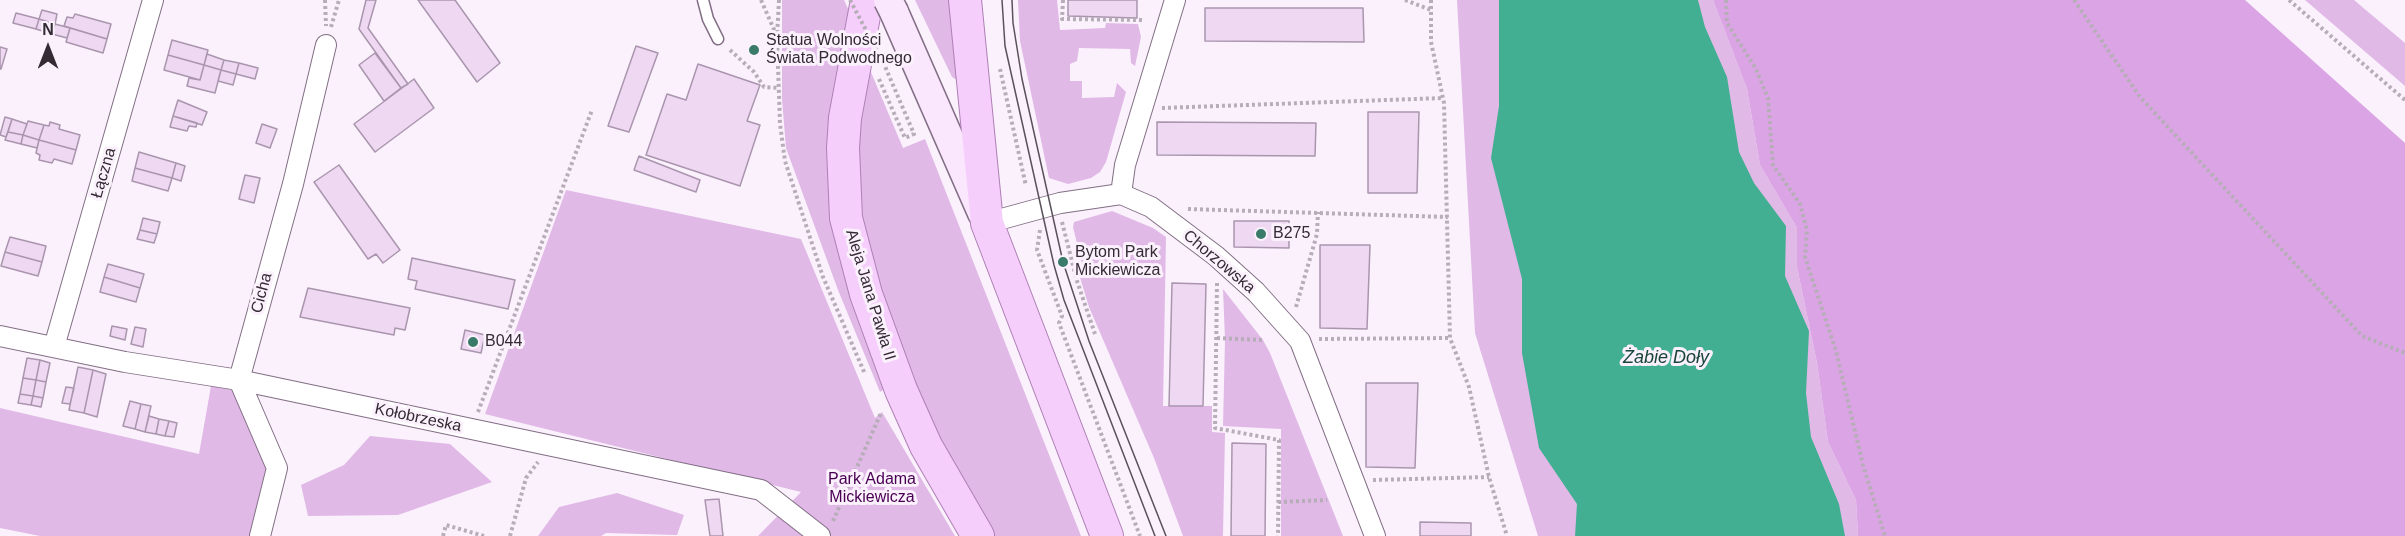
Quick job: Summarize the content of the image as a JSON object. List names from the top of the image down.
{
  "streets": {
    "main road": ["Aleja Jana Pawła II"],
    "street": [
      "Łączna",
      "Chorzowska",
      "Cicha",
      "Kołobrzeska"
    ]
  },
  "crossings": [
    ["Łączna", "Kołobrzeska"],
    ["Cicha", "Kołobrzeska"]
  ],
  "water": ["Żabie Doły"],
  "parks": ["Park Adama Mickiewicza"],
  "places": [
    "Statua Wolności Świata Podwodnego",
    "B275",
    "Bytom Park Mickiewicza",
    "B044"
  ],
  "north": "top"
}
